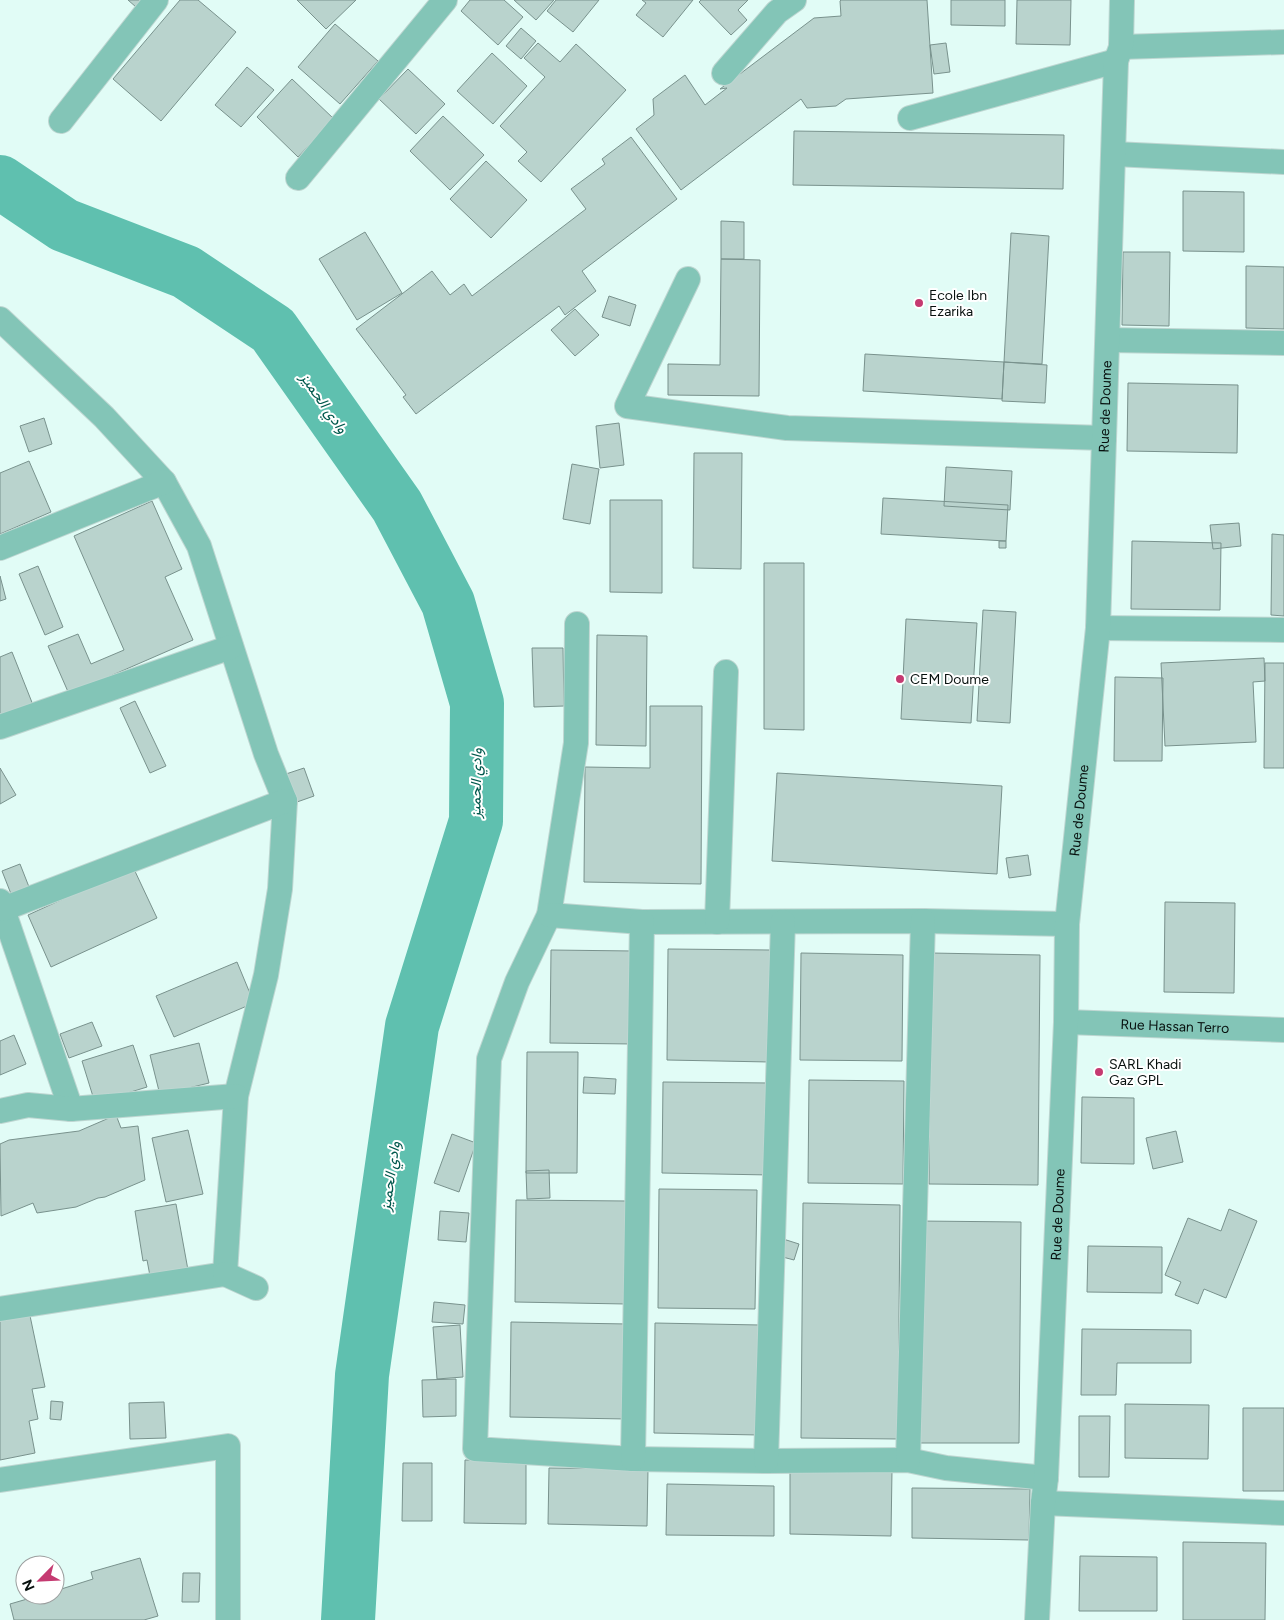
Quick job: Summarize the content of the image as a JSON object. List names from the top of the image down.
{
  "streets": {
    "street": ["Rue de Doume", "Rue Hassan Terro"]
  },
  "crossings": [
    ["Rue de Doume", "Rue Hassan Terro"]
  ],
  "water": ["وادي الحميز"],
  "places": ["Ecole Ibn Ezarika", "CEM Doume", "SARL Khadi Gaz GPL"],
  "north": "bottom left"
}
